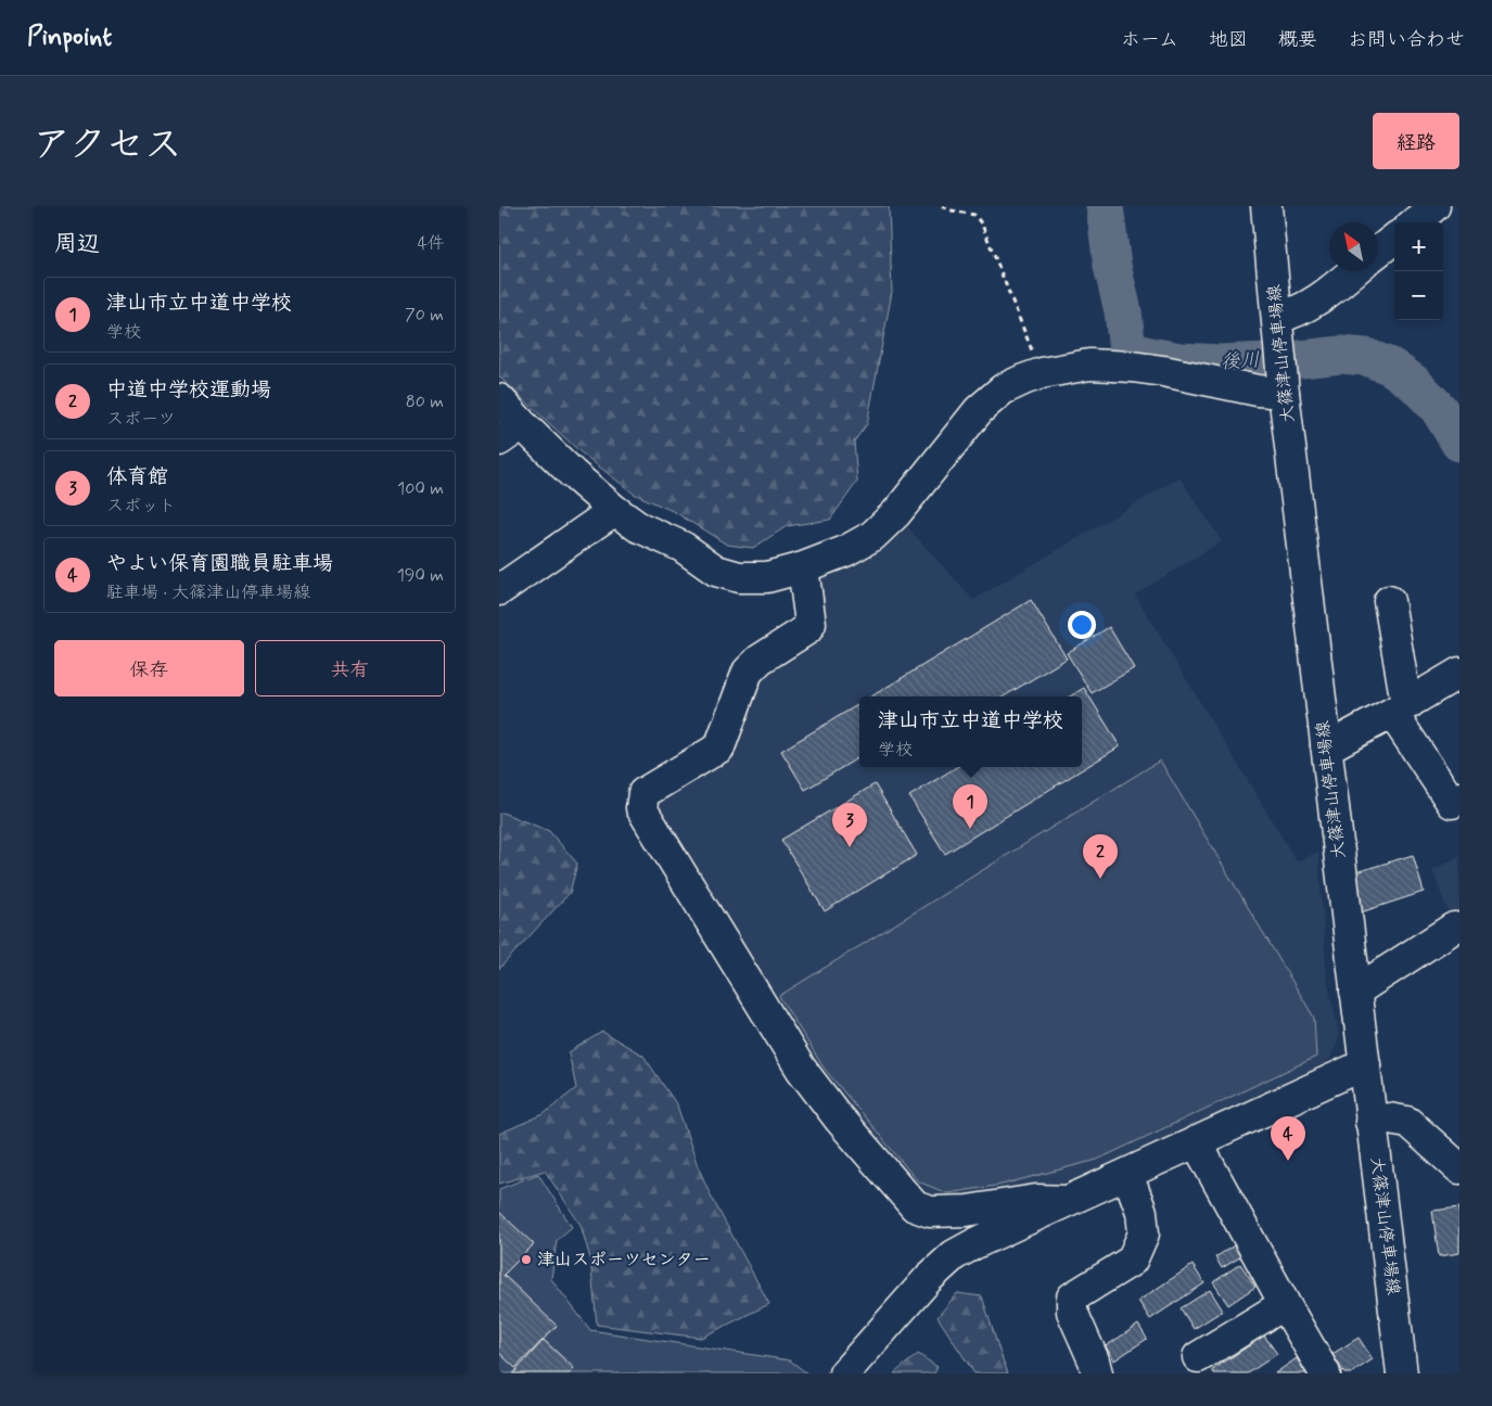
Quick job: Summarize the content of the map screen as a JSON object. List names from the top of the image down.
{
  "streets": {
    "street": ["大篠津山停車場線"]
  },
  "water": ["後川"],
  "places": ["津山スポーツセンター"],
  "north": "top left",
  "page": {
    "header": "Pinpoint",
    "nav": [
      "ホーム",
      "地図",
      "概要",
      "お問い合わせ"
    ],
    "title": "アクセス",
    "buttons": [
      "経路",
      ["保存", "共有"]
    ],
    "heading": ["周辺", "4件"],
    "map_buttons": ["+", "−"],
    "list": [
      {
        "mark": "1",
        "name": "津山市立中道中学校",
        "note": "学校",
        "value": "70 m"
      },
      {
        "mark": "2",
        "name": "中道中学校運動場",
        "note": "スポーツ",
        "value": "80 m"
      },
      {
        "mark": "3",
        "name": "体育館",
        "note": "スポット",
        "value": "100 m"
      },
      {
        "mark": "4",
        "name": "やよい保育園職員駐車場",
        "note": "駐車場 · 大篠津山停車場線",
        "value": "190 m"
      }
    ],
    "popup": ["津山市立中道中学校", "学校"],
    "pins": [
      "1",
      "3",
      "2",
      "4"
    ]
  }
}
